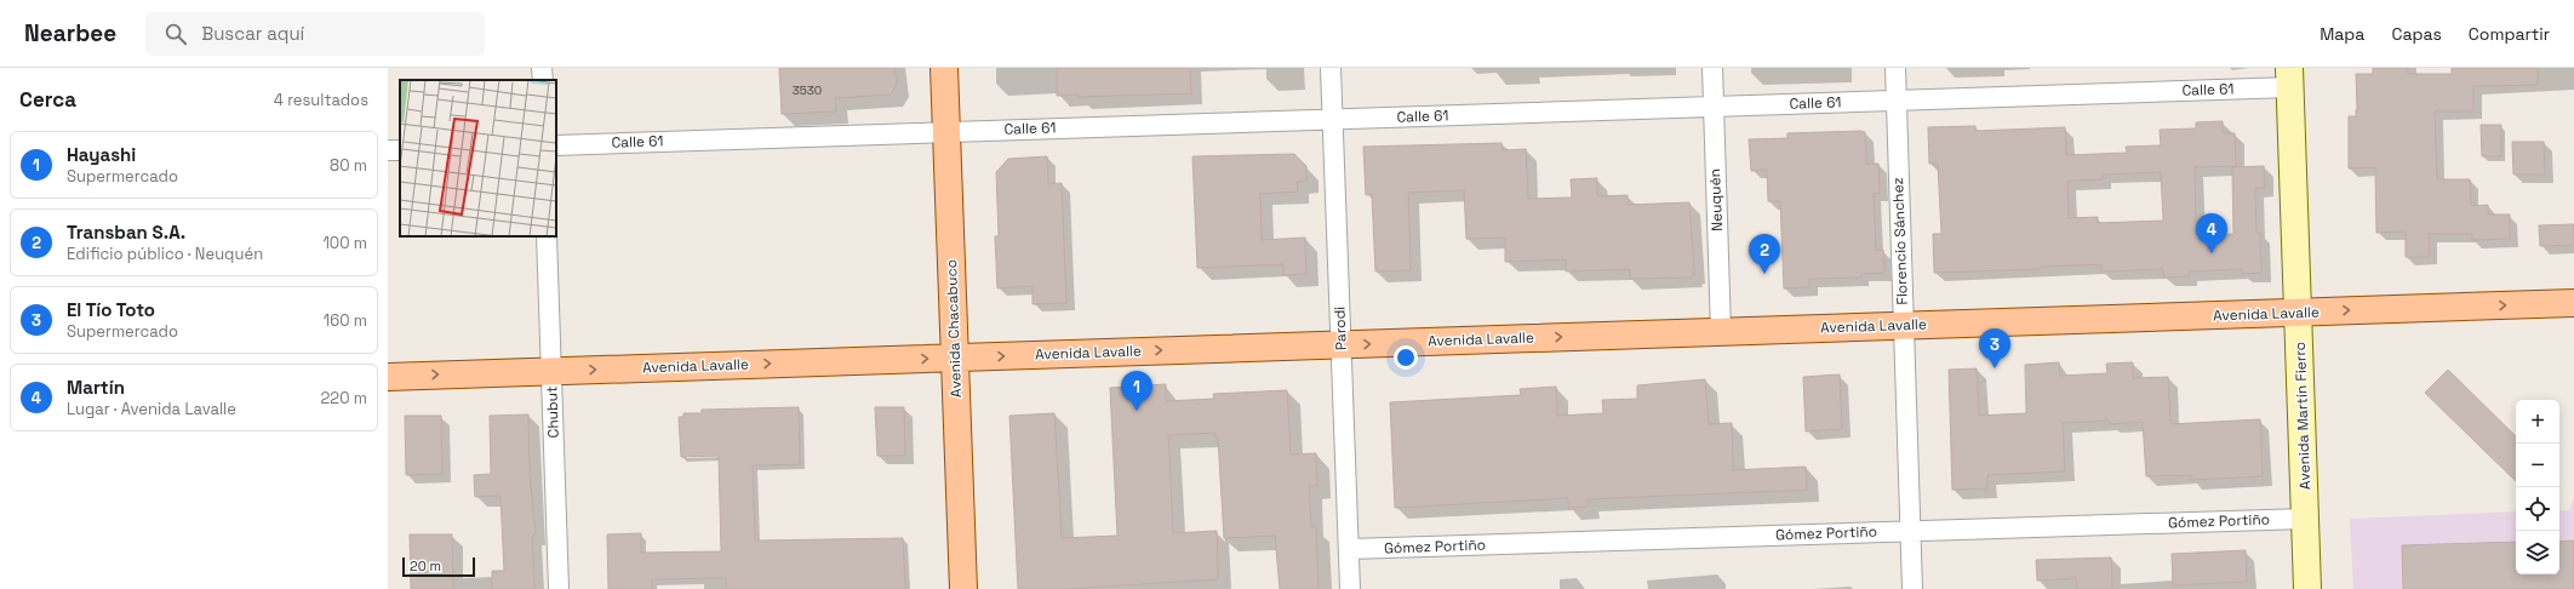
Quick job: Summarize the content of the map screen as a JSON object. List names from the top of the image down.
{
  "streets": {
    "main road": ["Avenida Lavalle", "Avenida Chacabuco", "Avenida Martín Fierro"],
    "street": [
      "Calle 61",
      "Neuquén",
      "Florencio Sánchez",
      "Parodi",
      "Chubut",
      "Gómez Portiño"
    ]
  },
  "crossings": [
    ["Calle 61", "Neuquén"],
    ["Calle 61", "Florencio Sánchez"],
    ["Calle 61", "Avenida Chacabuco"],
    ["Calle 61", "Parodi"],
    ["Calle 61", "Avenida Martín Fierro"],
    ["Neuquén", "Avenida Lavalle"],
    ["Florencio Sánchez", "Avenida Lavalle"],
    ["Florencio Sánchez", "Gómez Portiño"],
    ["Avenida Lavalle", "Avenida Chacabuco"],
    ["Avenida Lavalle", "Parodi"],
    ["Avenida Lavalle", "Chubut"],
    ["Avenida Lavalle", "Avenida Martín Fierro"],
    ["Parodi", "Gómez Portiño"],
    ["Avenida Martín Fierro", "Gómez Portiño"]
  ],
  "one_way": ["Avenida Lavalle"],
  "house_numbers": ["3530"],
  "scale_bar": "20 m",
  "page": {
    "header": "Nearbee",
    "search": "Buscar aquí",
    "nav": ["Mapa", "Capas", "Compartir"],
    "heading": ["Cerca", "4 resultados"],
    "list": [
      {
        "mark": "1",
        "name": "Hayashi",
        "note": "Supermercado",
        "value": "80 m"
      },
      {
        "mark": "2",
        "name": "Transban S.A.",
        "note": "Edificio público · Neuquén",
        "value": "100 m"
      },
      {
        "mark": "3",
        "name": "El Tío Toto",
        "note": "Supermercado",
        "value": "160 m"
      },
      {
        "mark": "4",
        "name": "Martín",
        "note": "Lugar · Avenida Lavalle",
        "value": "220 m"
      }
    ],
    "pins": [
      "4",
      "2",
      "3",
      "1"
    ],
    "map_buttons": ["+", "−"],
    "scale": "20 m"
  }
}
